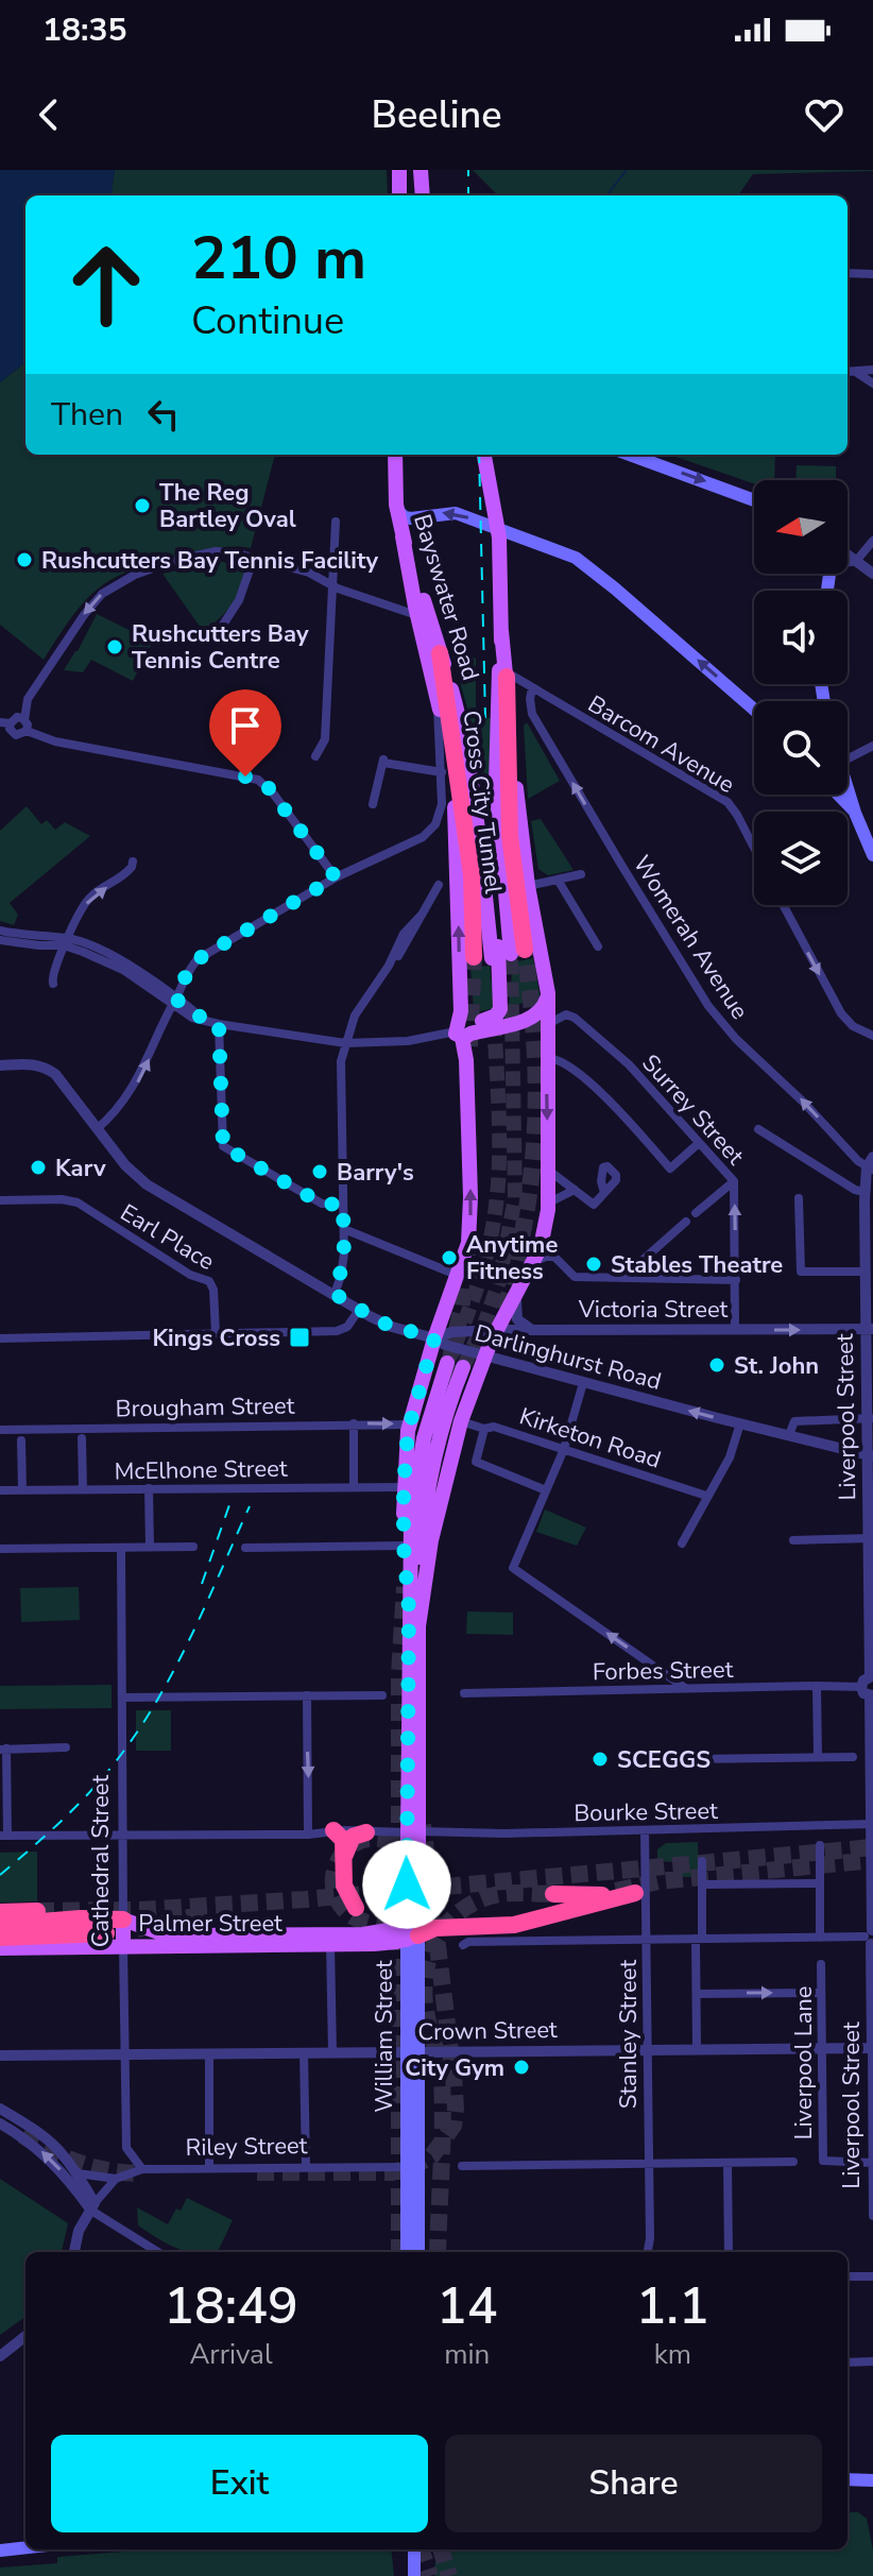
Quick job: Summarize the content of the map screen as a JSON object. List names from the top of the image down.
{
  "streets": {
    "highway": ["Cross City Tunnel"],
    "main road": [
      "Bayswater Road",
      "Cathedral Street",
      "Palmer Street",
      "William Street"
    ],
    "street": [
      "Barcom Avenue",
      "Womerah Avenue",
      "Surrey Street",
      "Earl Place",
      "Victoria Street",
      "Darlinghurst Road",
      "Brougham Street",
      "Liverpool Street",
      "Kirketon Road",
      "McElhone Street",
      "Forbes Street",
      "Bourke Street",
      "Crown Street",
      "Stanley Street",
      "Liverpool Lane",
      "Riley Street"
    ]
  },
  "crossings": [
    ["Bayswater Road", "Cross City Tunnel"],
    ["Bayswater Road", "Darlinghurst Road"],
    ["Barcom Avenue", "Cross City Tunnel"],
    ["Barcom Avenue", "Womerah Avenue"],
    ["Womerah Avenue", "Liverpool Street"],
    ["Surrey Street", "Victoria Street"],
    ["Victoria Street", "Darlinghurst Road"],
    ["Victoria Street", "Liverpool Street"],
    ["Darlinghurst Road", "Liverpool Street"],
    ["Liverpool Street", "Forbes Street"],
    ["Liverpool Street", "Bourke Street"],
    ["Liverpool Street", "Crown Street"],
    ["Liverpool Street", "Liverpool Lane"],
    ["Bourke Street", "Cathedral Street"],
    ["Bourke Street", "Stanley Street"],
    ["Bourke Street", "William Street"],
    ["Cathedral Street", "Palmer Street"],
    ["Cathedral Street", "Crown Street"],
    ["Cathedral Street", "Riley Street"],
    ["Palmer Street", "William Street"],
    ["Crown Street", "Stanley Street"],
    ["Crown Street", "William Street"],
    ["Crown Street", "Liverpool Lane"],
    ["William Street", "Riley Street"]
  ],
  "places": {
    "other": [
      "The Reg Bartley Oval",
      "Rushcutters Bay Tennis Facility",
      "Rushcutters Bay Tennis Centre",
      "Karv",
      "Barry's",
      "Anytime Fitness",
      "Stables Theatre",
      "St. John",
      "SCEGGS",
      "City Gym"
    ],
    "transit": ["Kings Cross"]
  },
  "north": "left",
  "page": {
    "status": "18:35",
    "header": "Beeline",
    "turn": ["210 m", "Continue"],
    "then": "Then",
    "eta": [
      "18:49",
      "Arrival",
      "14",
      "min",
      "1.1",
      "km"
    ],
    "buttons": ["Exit", "Share"]
  }
}
